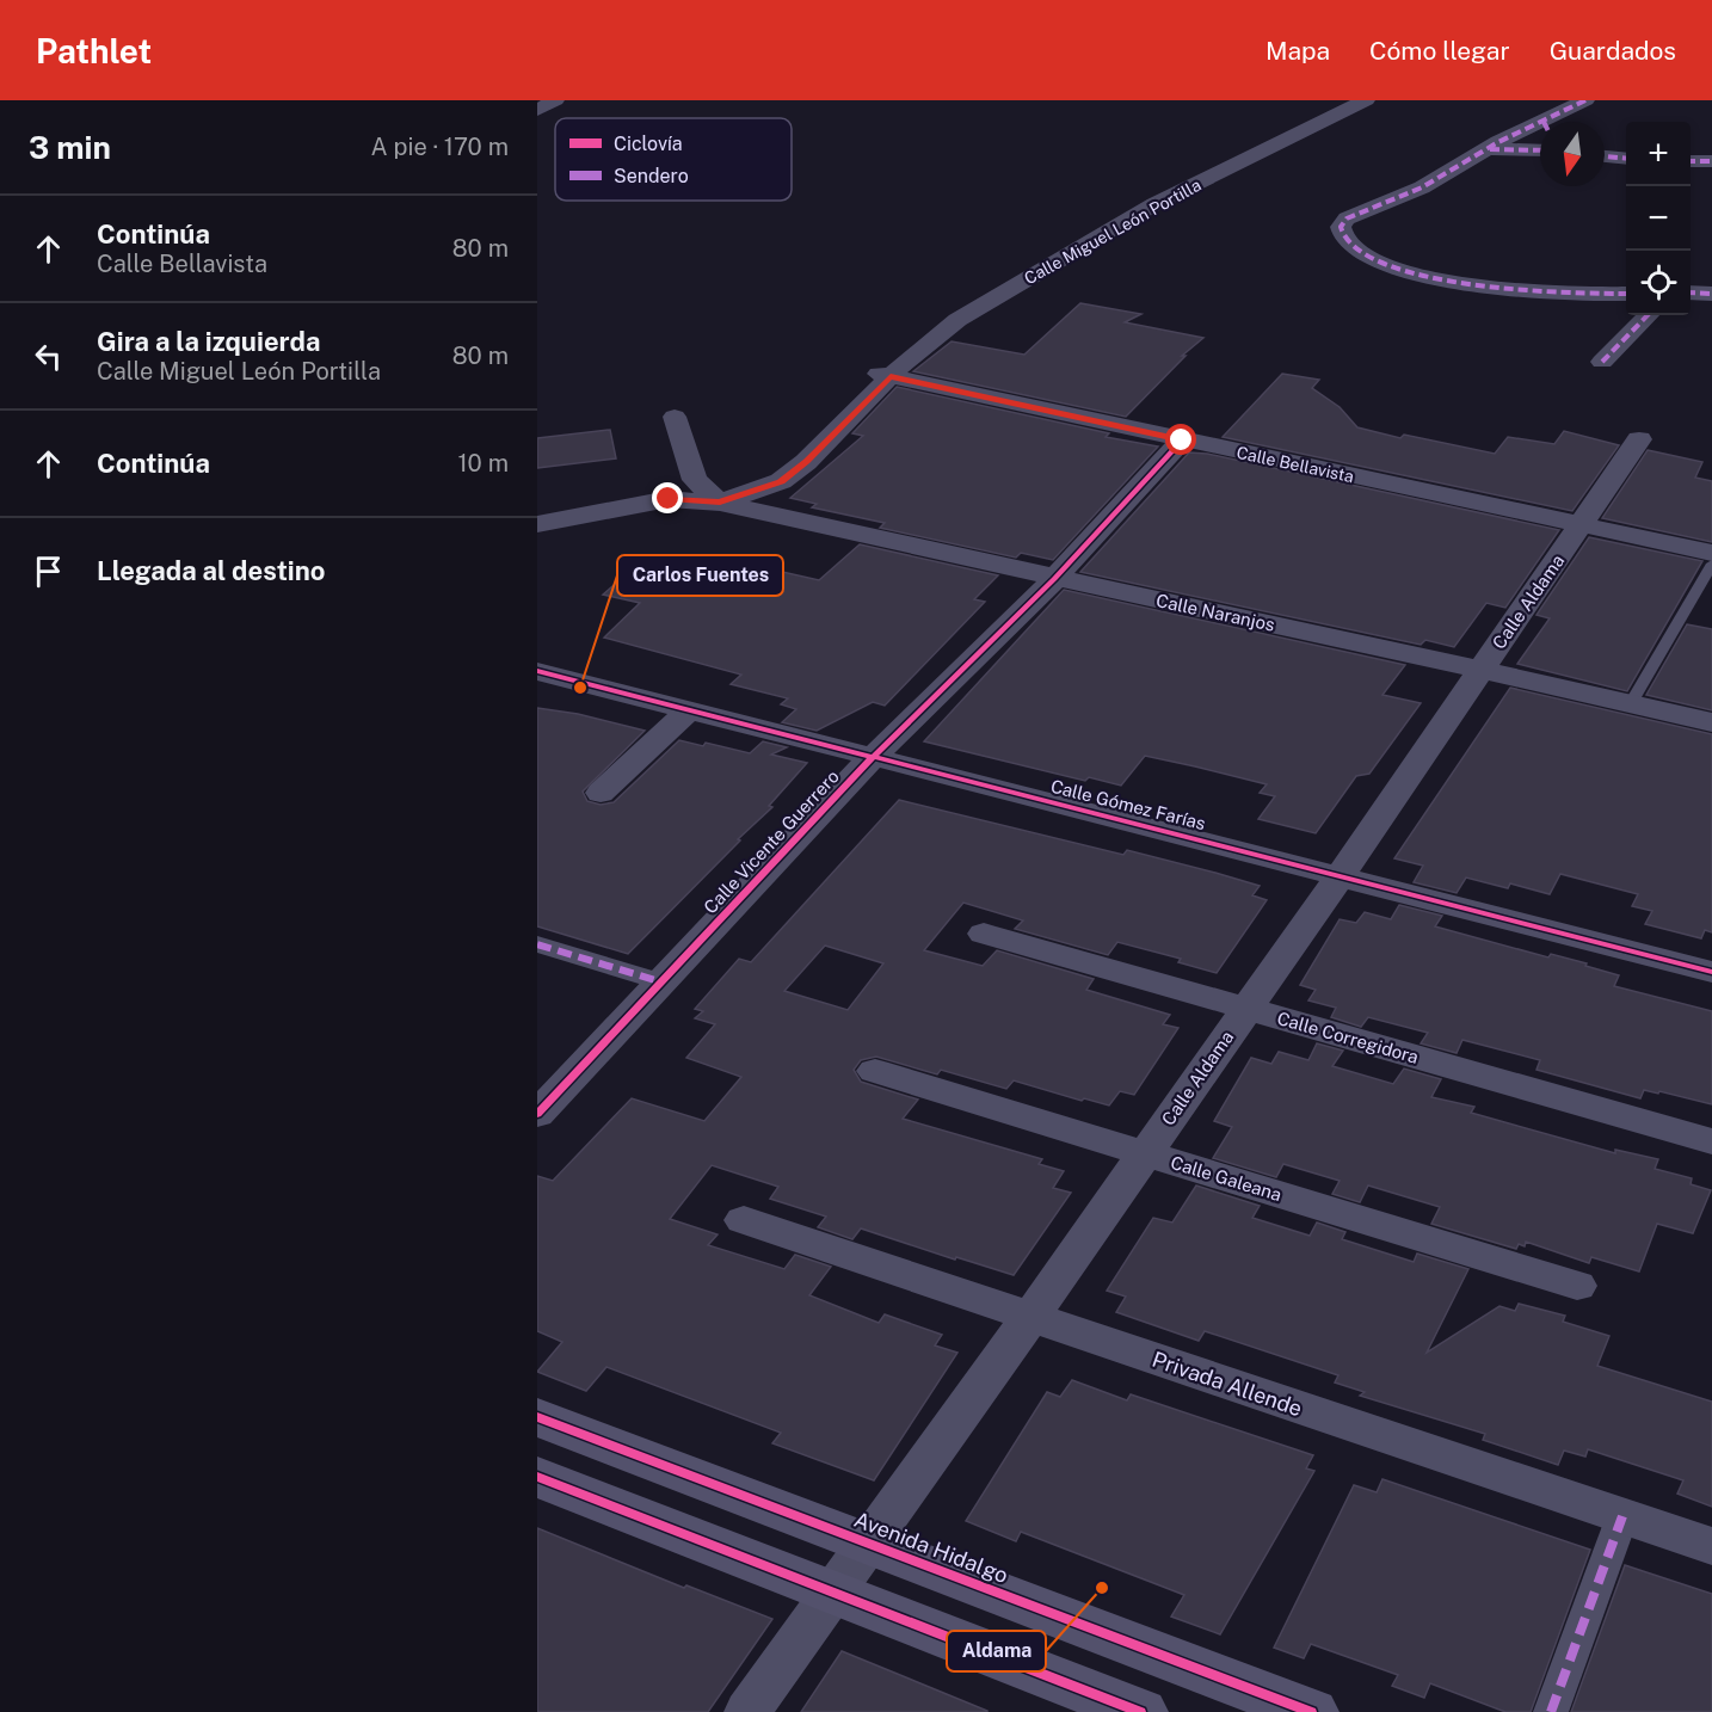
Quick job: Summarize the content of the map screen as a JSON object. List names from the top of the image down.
{
  "streets": {
    "main road": ["Avenida Hidalgo"],
    "street": [
      "Calle Miguel León Portilla",
      "Calle Bellavista",
      "Calle Aldama",
      "Calle Naranjos",
      "Calle Gómez Farías",
      "Calle Vicente Guerrero",
      "Calle Corregidora",
      "Calle Galeana",
      "Privada Allende"
    ]
  },
  "crossings": [
    ["Calle Miguel León Portilla", "Calle Bellavista"],
    ["Calle Miguel León Portilla", "Calle Naranjos"],
    ["Calle Bellavista", "Calle Aldama"],
    ["Calle Bellavista", "Calle Vicente Guerrero"],
    ["Calle Aldama", "Calle Naranjos"],
    ["Calle Aldama", "Calle Gómez Farías"],
    ["Calle Aldama", "Calle Corregidora"],
    ["Calle Aldama", "Calle Galeana"],
    ["Calle Aldama", "Privada Allende"],
    ["Calle Aldama", "Avenida Hidalgo"],
    ["Calle Naranjos", "Calle Vicente Guerrero"],
    ["Calle Gómez Farías", "Calle Vicente Guerrero"]
  ],
  "places": ["Carlos Fuentes", "Aldama"],
  "legend": ["Ciclovía", "Sendero"],
  "north": "bottom",
  "page": {
    "header": "Pathlet",
    "nav": ["Mapa", "Cómo llegar", "Guardados"],
    "heading": ["3 min", "A pie · 170 m"],
    "map_buttons": ["+", "−"],
    "list": [
      ["Continúa", "Calle Bellavista", "80 m"],
      ["Gira a la izquierda", "Calle Miguel León Portilla", "80 m"],
      ["Continúa", "10 m"],
      "Llegada al destino"
    ]
  }
}
